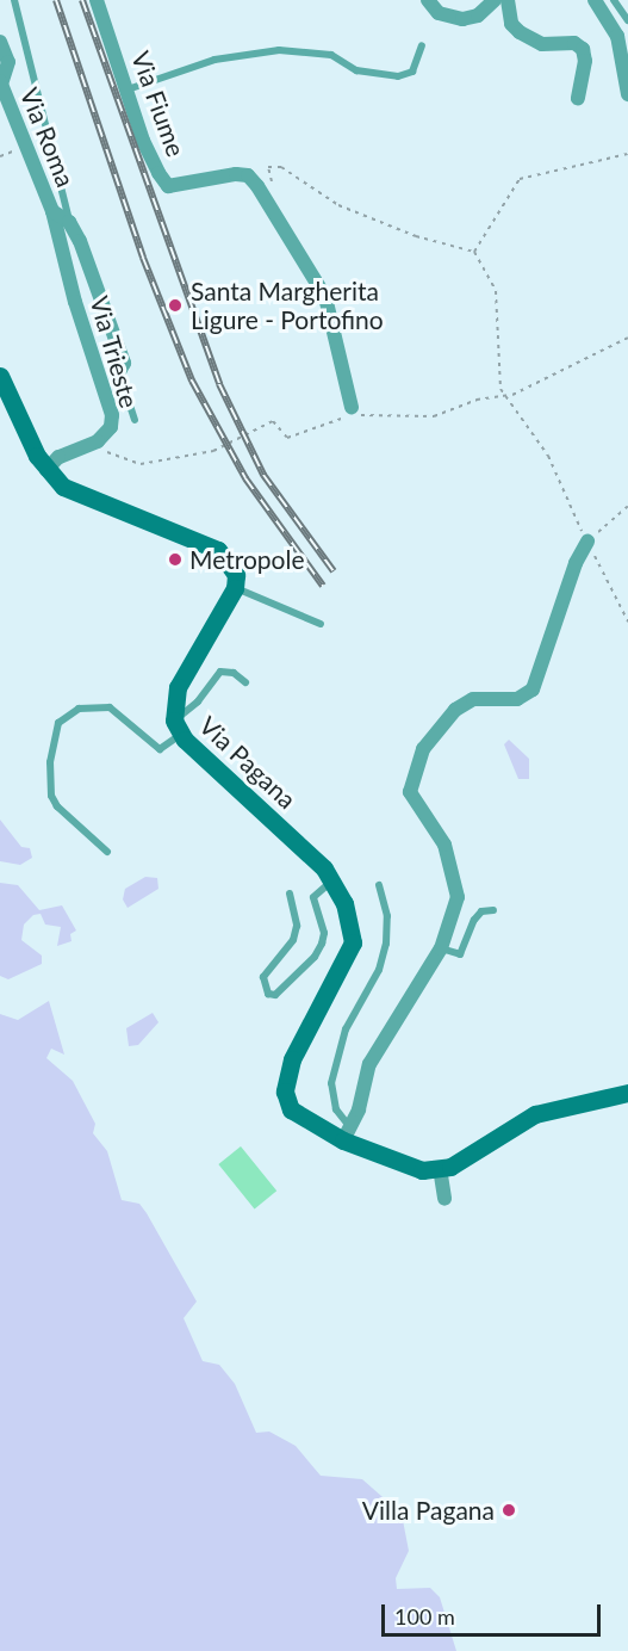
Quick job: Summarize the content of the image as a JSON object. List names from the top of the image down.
{
  "streets": {
    "main road": ["Via Pagana"],
    "street": ["Via Fiume", "Via Roma", "Via Trieste"]
  },
  "crossings": [
    ["Via Roma", "Via Trieste"]
  ],
  "places": ["Santa Margherita Ligure - Portofino", "Metropole", "Villa Pagana"],
  "scale_bar": "100 m"
}
